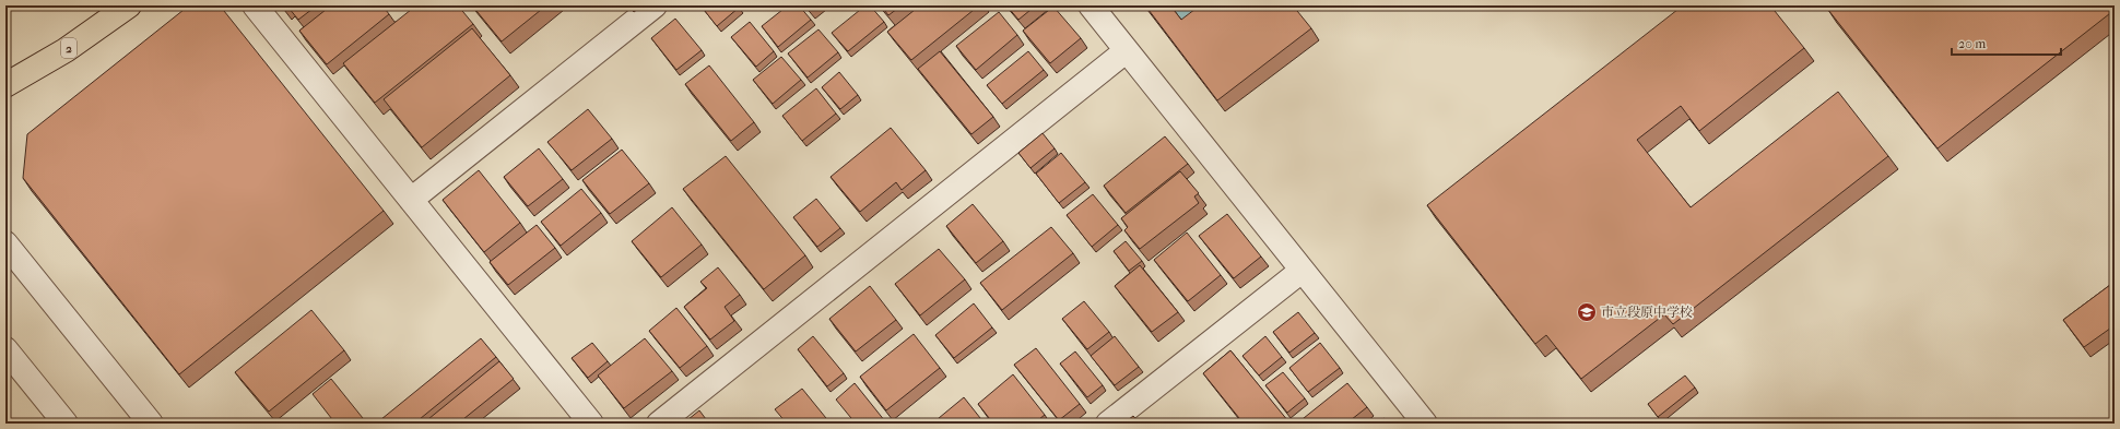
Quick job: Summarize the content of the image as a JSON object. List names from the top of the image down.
{
  "streets": {
    "highway": ["2"]
  },
  "places": {
    "school or university": ["市立段原中学校"]
  },
  "scale_bar": "20 m"
}
